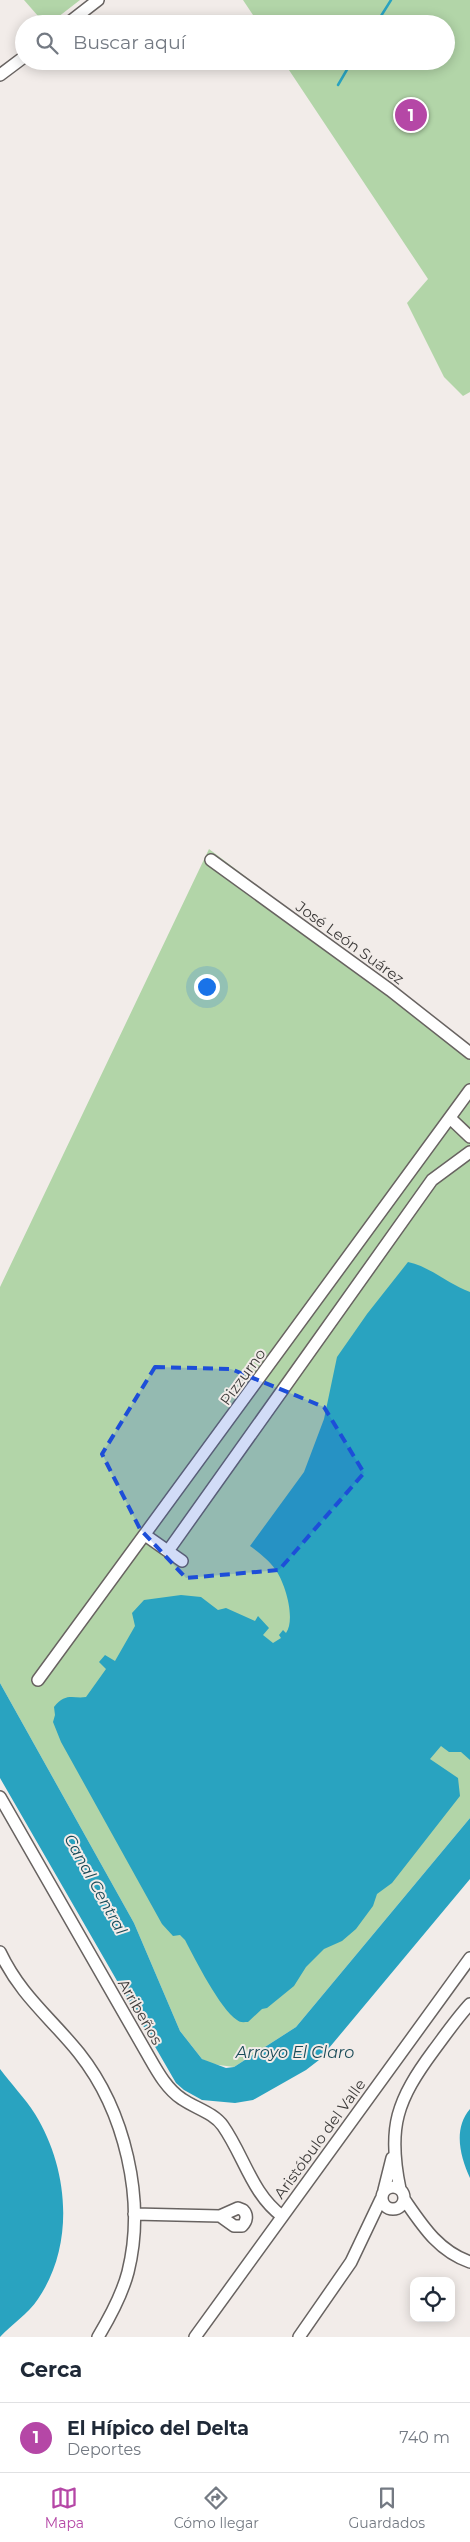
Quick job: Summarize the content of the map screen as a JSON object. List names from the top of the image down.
{
  "streets": {
    "street": [
      "José León Suárez",
      "Pizzurno",
      "Arribeños",
      "Aristóbulo del Valle"
    ]
  },
  "crossings": [
    ["Arribeños", "Aristóbulo del Valle"]
  ],
  "water": ["Canal Central", "Arroyo El Claro"],
  "page": {
    "search": "Buscar aquí",
    "pins": "1",
    "heading": "Cerca",
    "list": [
      {
        "mark": "1",
        "name": "El Hípico del Delta",
        "note": "Deportes",
        "value": "740 m"
      }
    ],
    "nav": ["Mapa", "Cómo llegar", "Guardados"]
  }
}
